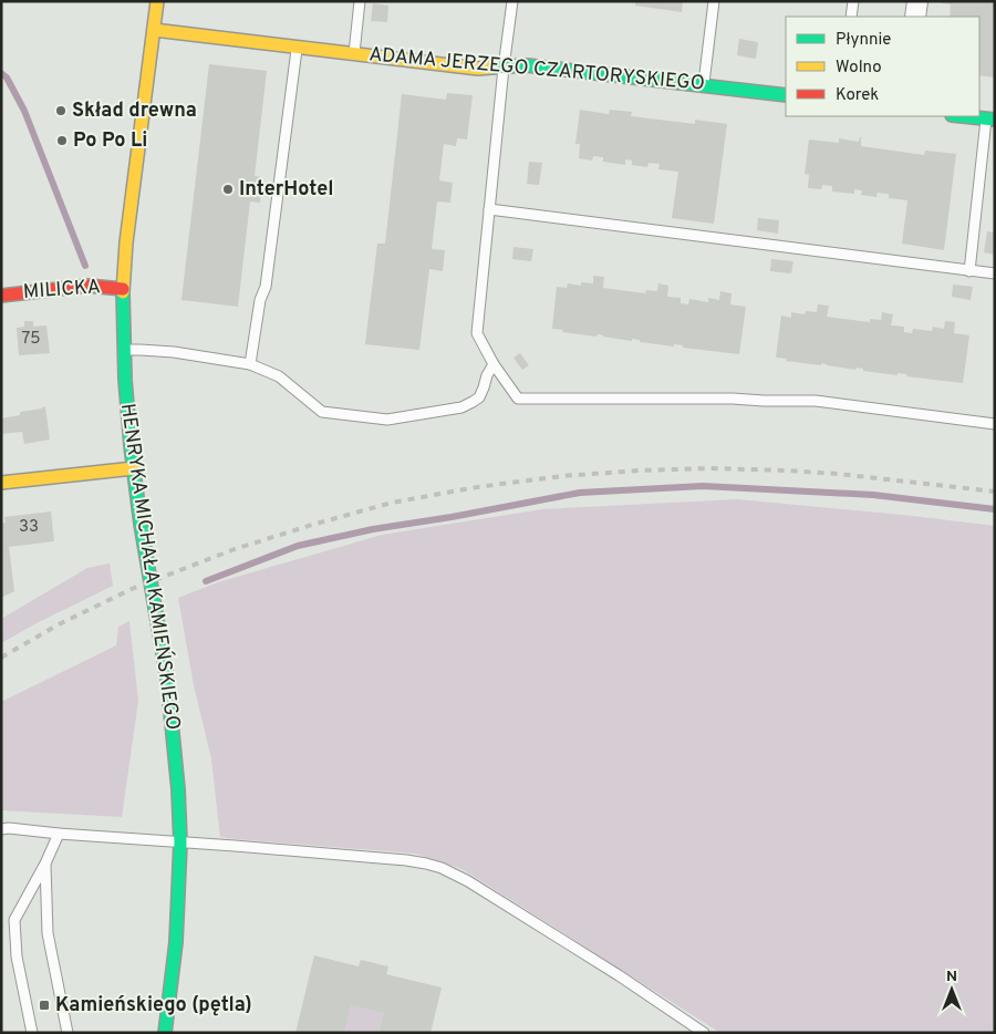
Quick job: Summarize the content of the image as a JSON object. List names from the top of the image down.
{
  "streets": {
    "street": ["ADAMA JERZEGO CZARTORYSKIEGO", "MILICKA", "HENRYKA MICHAŁA KAMIEŃSKIEGO"]
  },
  "crossings": [
    ["ADAMA JERZEGO CZARTORYSKIEGO", "HENRYKA MICHAŁA KAMIEŃSKIEGO"],
    ["MILICKA", "HENRYKA MICHAŁA KAMIEŃSKIEGO"]
  ],
  "places": {
    "other": ["Skład drewna", "Po Po Li", "InterHotel"],
    "transit": ["Kamieńskiego (pętla)"]
  },
  "house_numbers": ["75", "33"],
  "legend": ["Płynnie", "Wolno", "Korek"],
  "north": "top"
}
